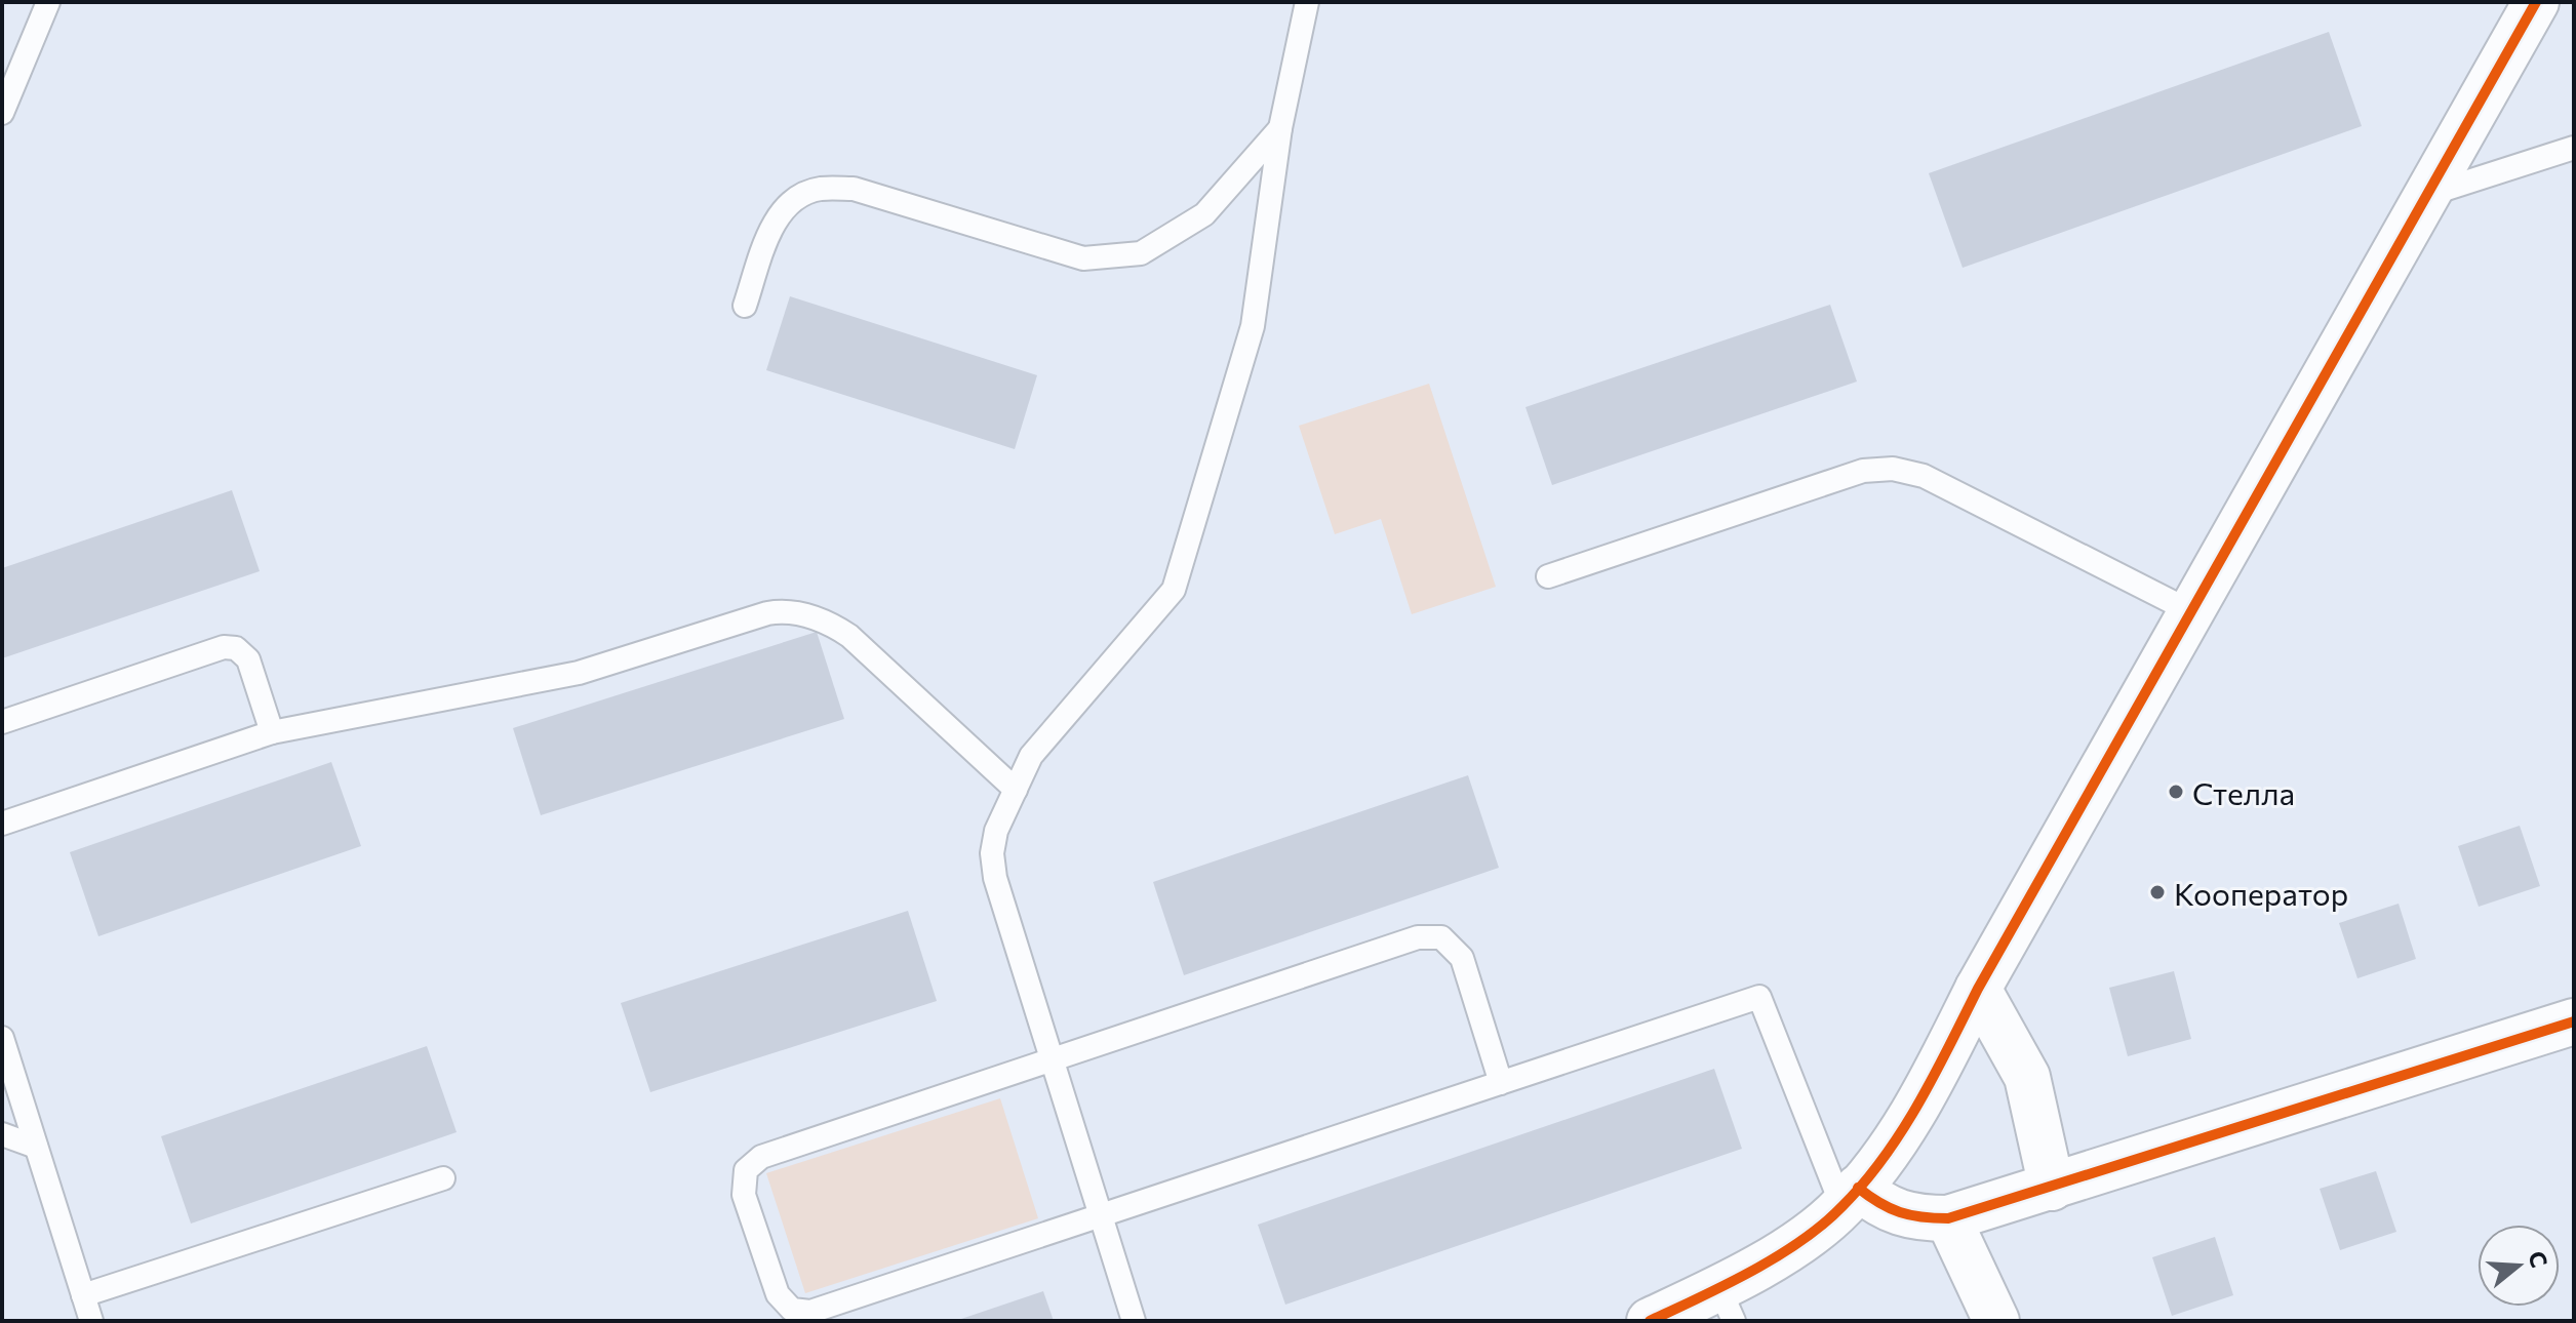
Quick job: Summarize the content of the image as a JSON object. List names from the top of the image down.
{
  "places": ["Стелла", "Кооператор"],
  "north": "right"
}
